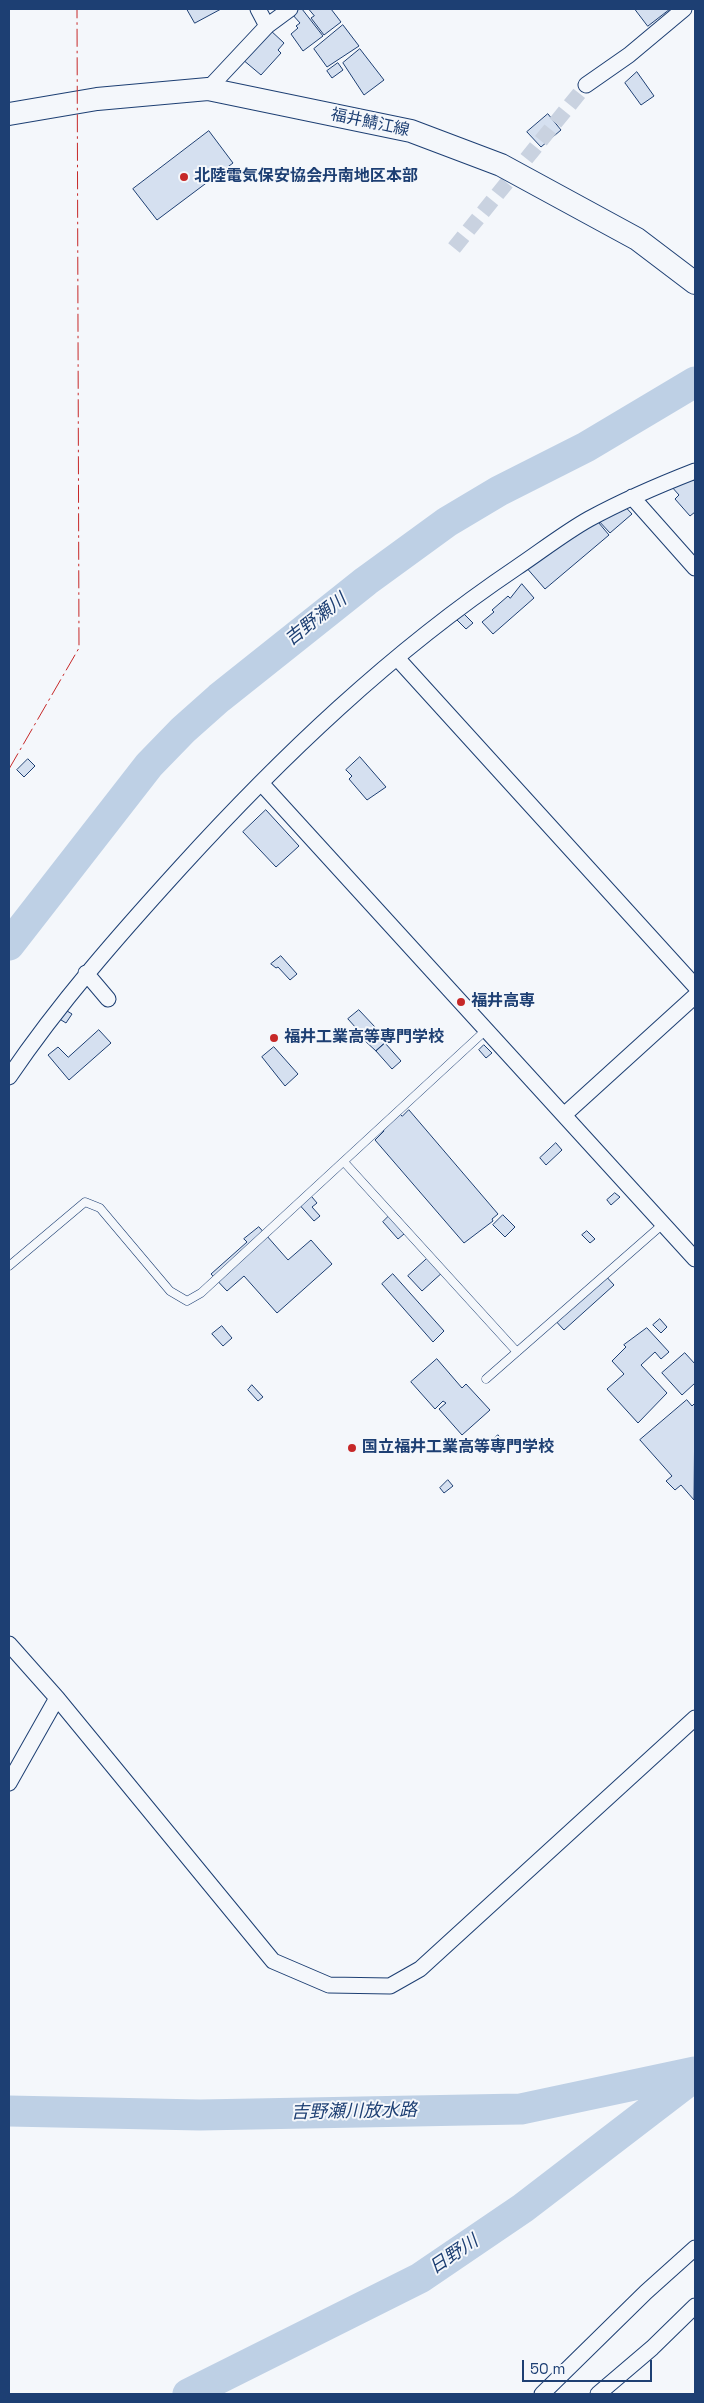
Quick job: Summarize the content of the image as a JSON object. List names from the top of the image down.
{
  "streets": {
    "main road": ["福井鯖江線"]
  },
  "water": ["吉野瀬川", "吉野瀬川放水路", "日野川"],
  "places": [
    "北陸電気保安協会丹南地区本部",
    "福井高専",
    "福井工業高等専門学校",
    "国立福井工業高等専門学校"
  ],
  "scale_bar": "50 m"
}
